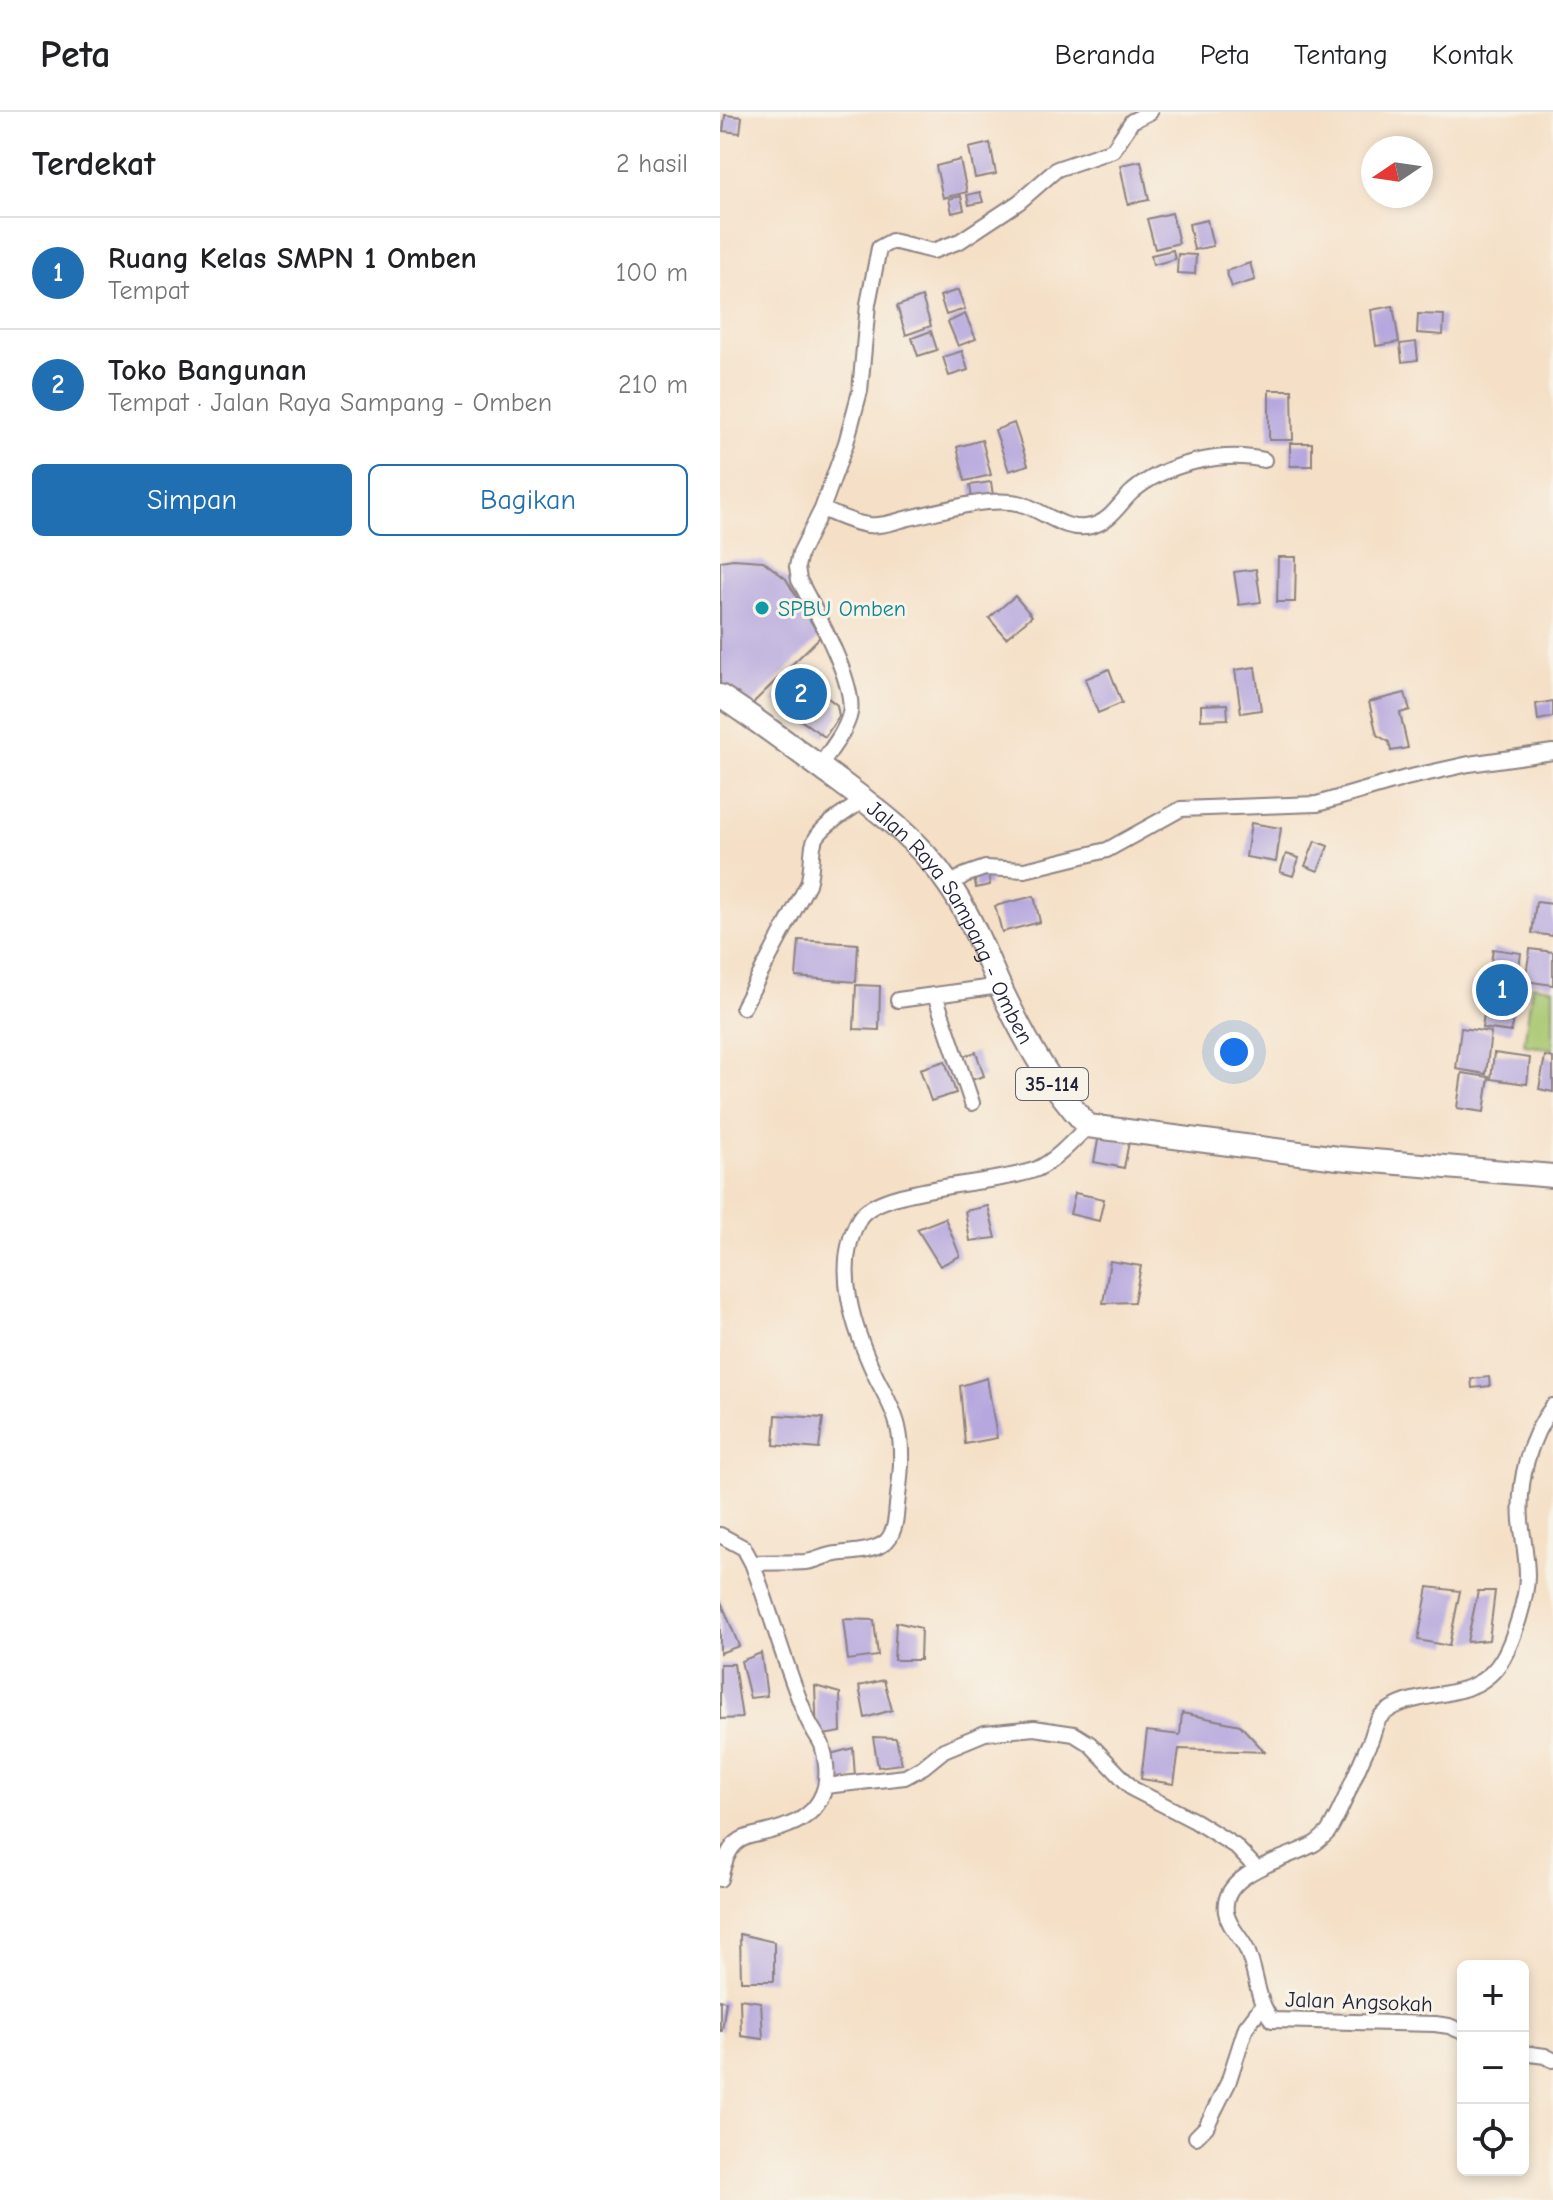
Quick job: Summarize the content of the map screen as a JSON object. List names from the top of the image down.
{
  "streets": {
    "main road": ["Jalan Raya Sampang - Omben", "35-114"],
    "street": ["Jalan Angsokah"]
  },
  "crossings": [
    ["Jalan Raya Sampang - Omben", "35-114"]
  ],
  "places": ["SPBU Omben"],
  "north": "left",
  "page": {
    "header": "Peta",
    "nav": [
      "Beranda",
      "Peta",
      "Tentang",
      "Kontak"
    ],
    "heading": ["Terdekat", "2 hasil"],
    "list": [
      {
        "mark": "1",
        "name": "Ruang Kelas SMPN 1 Omben",
        "note": "Tempat",
        "value": "100 m"
      },
      {
        "mark": "2",
        "name": "Toko Bangunan",
        "note": "Tempat · Jalan Raya Sampang - Omben",
        "value": "210 m"
      }
    ],
    "buttons": ["Simpan", "Bagikan"],
    "pins": ["2", "1"],
    "map_buttons": ["+", "−"]
  }
}
